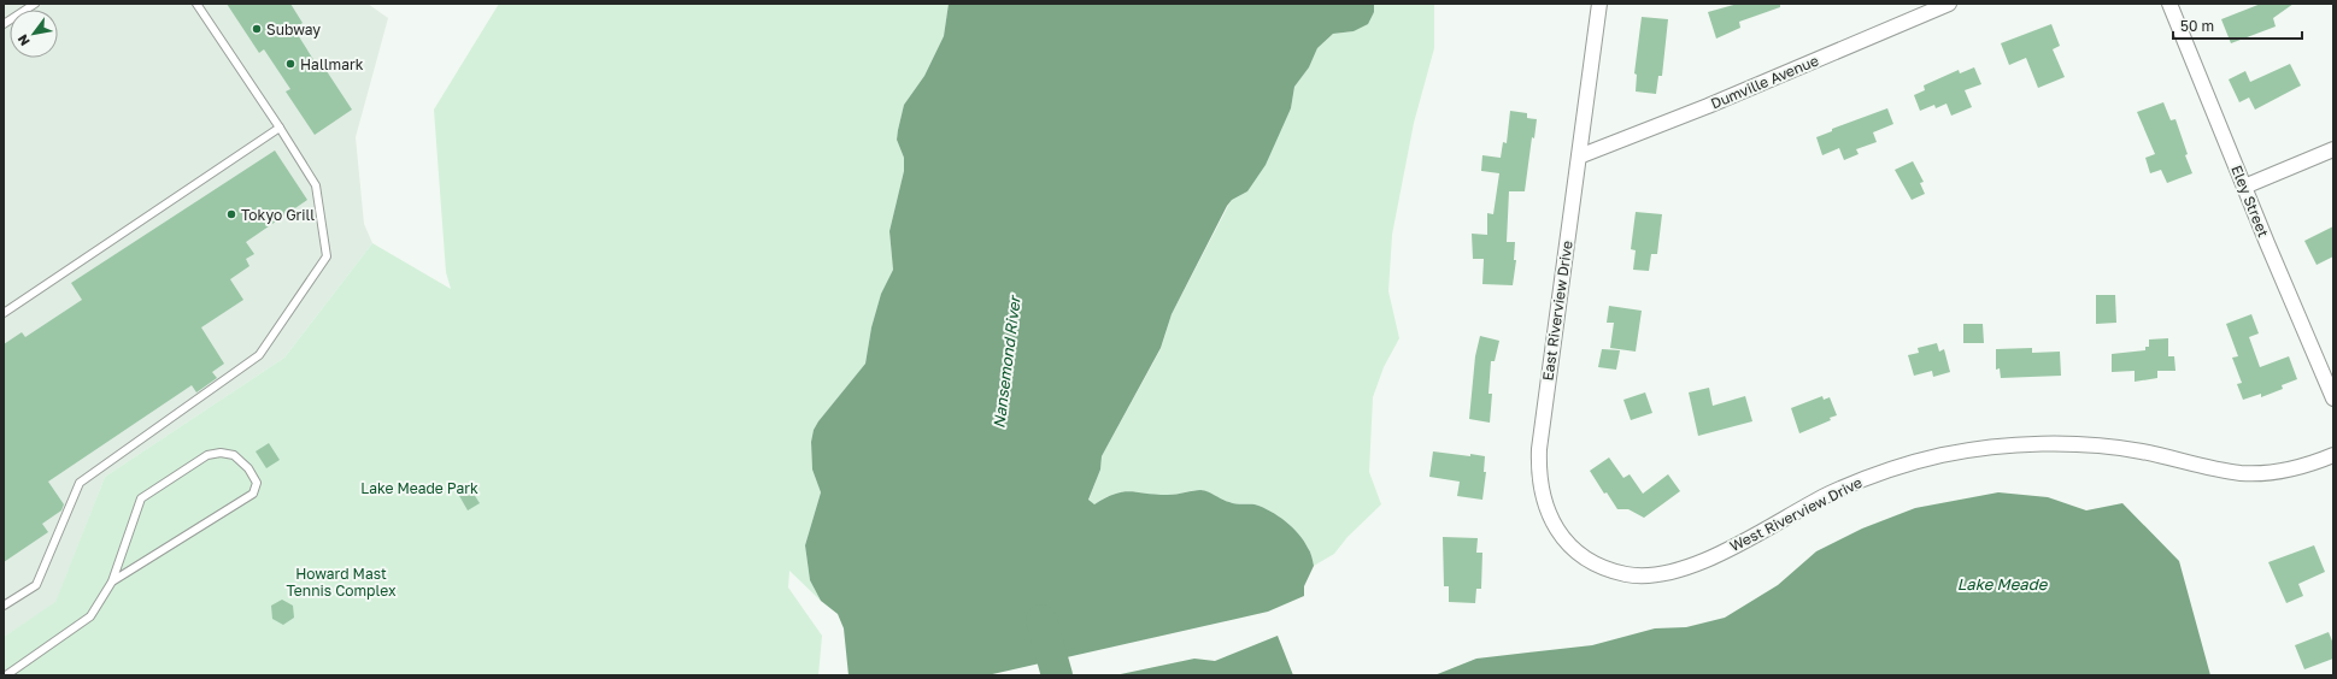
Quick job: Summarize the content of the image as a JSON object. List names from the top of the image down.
{
  "streets": {
    "street": [
      "Dumville Avenue",
      "Eley Street",
      "East Riverview Drive",
      "West Riverview Drive"
    ]
  },
  "crossings": [
    ["Dumville Avenue", "East Riverview Drive"],
    ["East Riverview Drive", "West Riverview Drive"]
  ],
  "water": ["Nansemond River", "Lake Meade"],
  "parks": ["Lake Meade Park", "Howard Mast Tennis Complex"],
  "places": ["Subway", "Hallmark", "Tokyo Grill"],
  "scale_bar": "50 m",
  "north": "bottom left"
}
